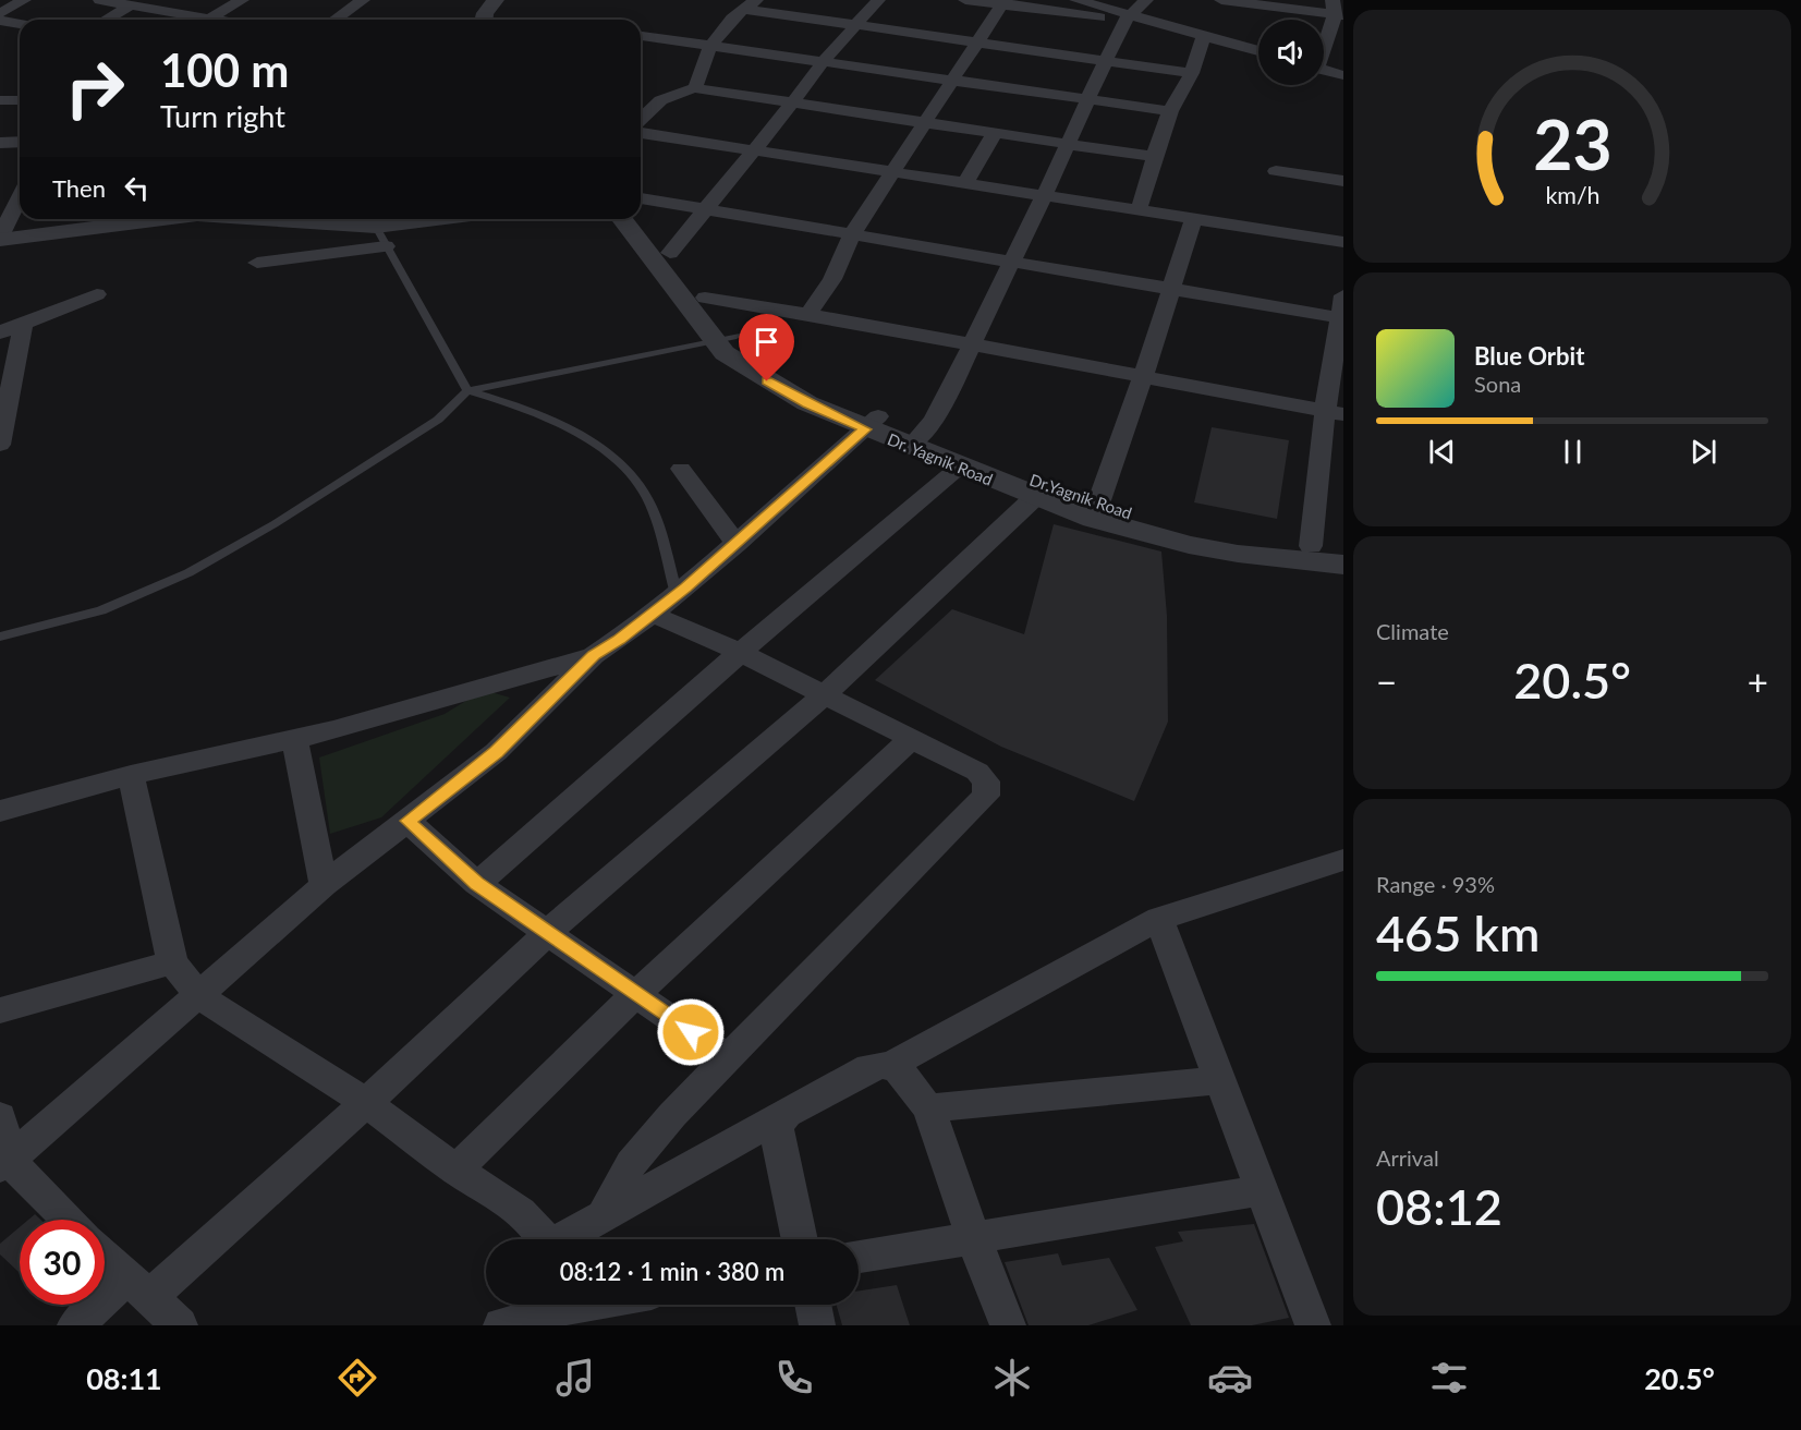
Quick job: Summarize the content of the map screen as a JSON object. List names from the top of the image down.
{
  "streets": {
    "street": ["Dr. Yagnik Road", "Dr.Yagnik Road"]
  },
  "crossings": [
    ["Dr. Yagnik Road", "Dr.Yagnik Road"]
  ],
  "page": {
    "turn": ["100 m", "Turn right"],
    "then": "Then",
    "song": ["Blue Orbit", "Sona"],
    "tile": [
      "Climate",
      ["Range · 93%", "465 km"],
      ["Arrival", "08:12"]
    ],
    "heat": ["−", "20.5°", "+"],
    "limit": "30",
    "trip": "08:12 · 1 min · 380 m",
    "tabs": ["08:11", "20.5°"],
    "gauge": ["23", "km/h"]
  }
}
